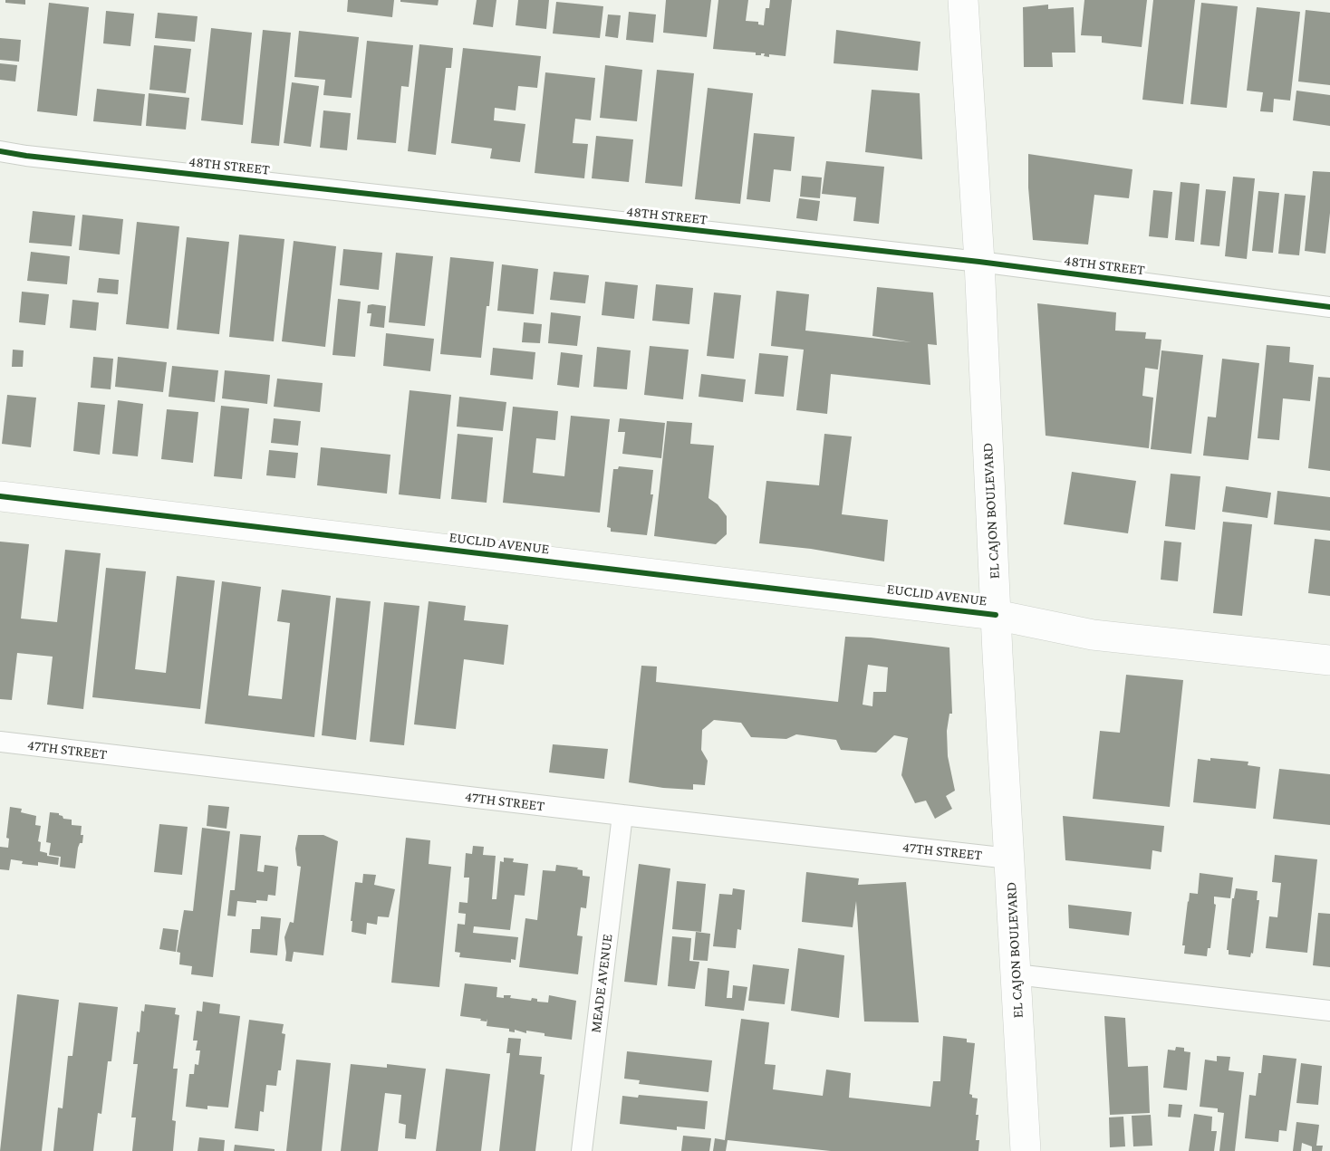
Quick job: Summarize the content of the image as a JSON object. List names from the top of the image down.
{
  "streets": {
    "main road": ["EL CAJON BOULEVARD", "EUCLID AVENUE"],
    "street": ["48TH STREET", "47TH STREET", "MEADE AVENUE"]
  },
  "crossings": [
    ["48TH STREET", "EL CAJON BOULEVARD"],
    ["EL CAJON BOULEVARD", "EUCLID AVENUE"],
    ["EL CAJON BOULEVARD", "47TH STREET"],
    ["47TH STREET", "MEADE AVENUE"]
  ]
}
